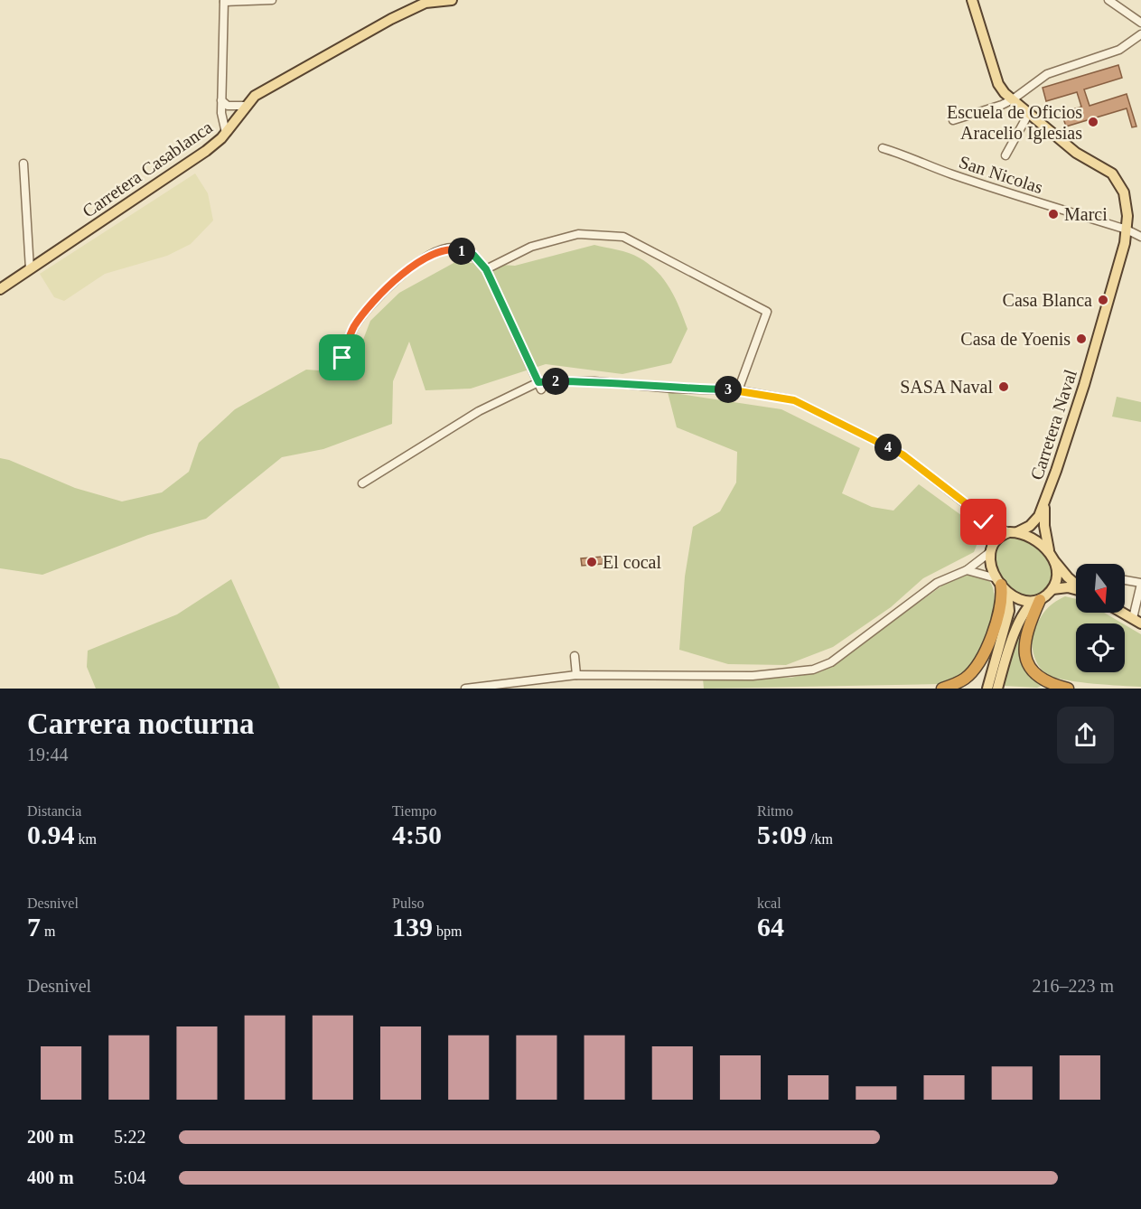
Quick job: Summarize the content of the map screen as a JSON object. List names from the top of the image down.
{
  "streets": {
    "main road": ["Carretera Casablanca", "Carretera Naval"],
    "street": ["San Nicolas"]
  },
  "crossings": [
    ["San Nicolas", "Carretera Naval"]
  ],
  "places": [
    "Escuela de Oficios Aracelio Iglesias",
    "Marci",
    "Casa Blanca",
    "Casa de Yoenis",
    "SASA Naval",
    "El cocal"
  ],
  "north": "bottom",
  "page": {
    "pins": [
      "1",
      "2",
      "3",
      "4"
    ],
    "heading": ["Carrera nocturna", "19:44"],
    "stats": [
      ["Distancia", "0.94 km"],
      ["Tiempo", "4:50"],
      ["Ritmo", "5:09 /km"],
      ["Desnivel", "7 m"],
      ["Pulso", "139 bpm"],
      ["kcal", "64"]
    ],
    "chart": ["Desnivel", "216–223 m"],
    "list": [
      {
        "name": "200 m",
        "note": "5:22"
      },
      {
        "name": "400 m",
        "note": "5:04"
      }
    ]
  }
}
